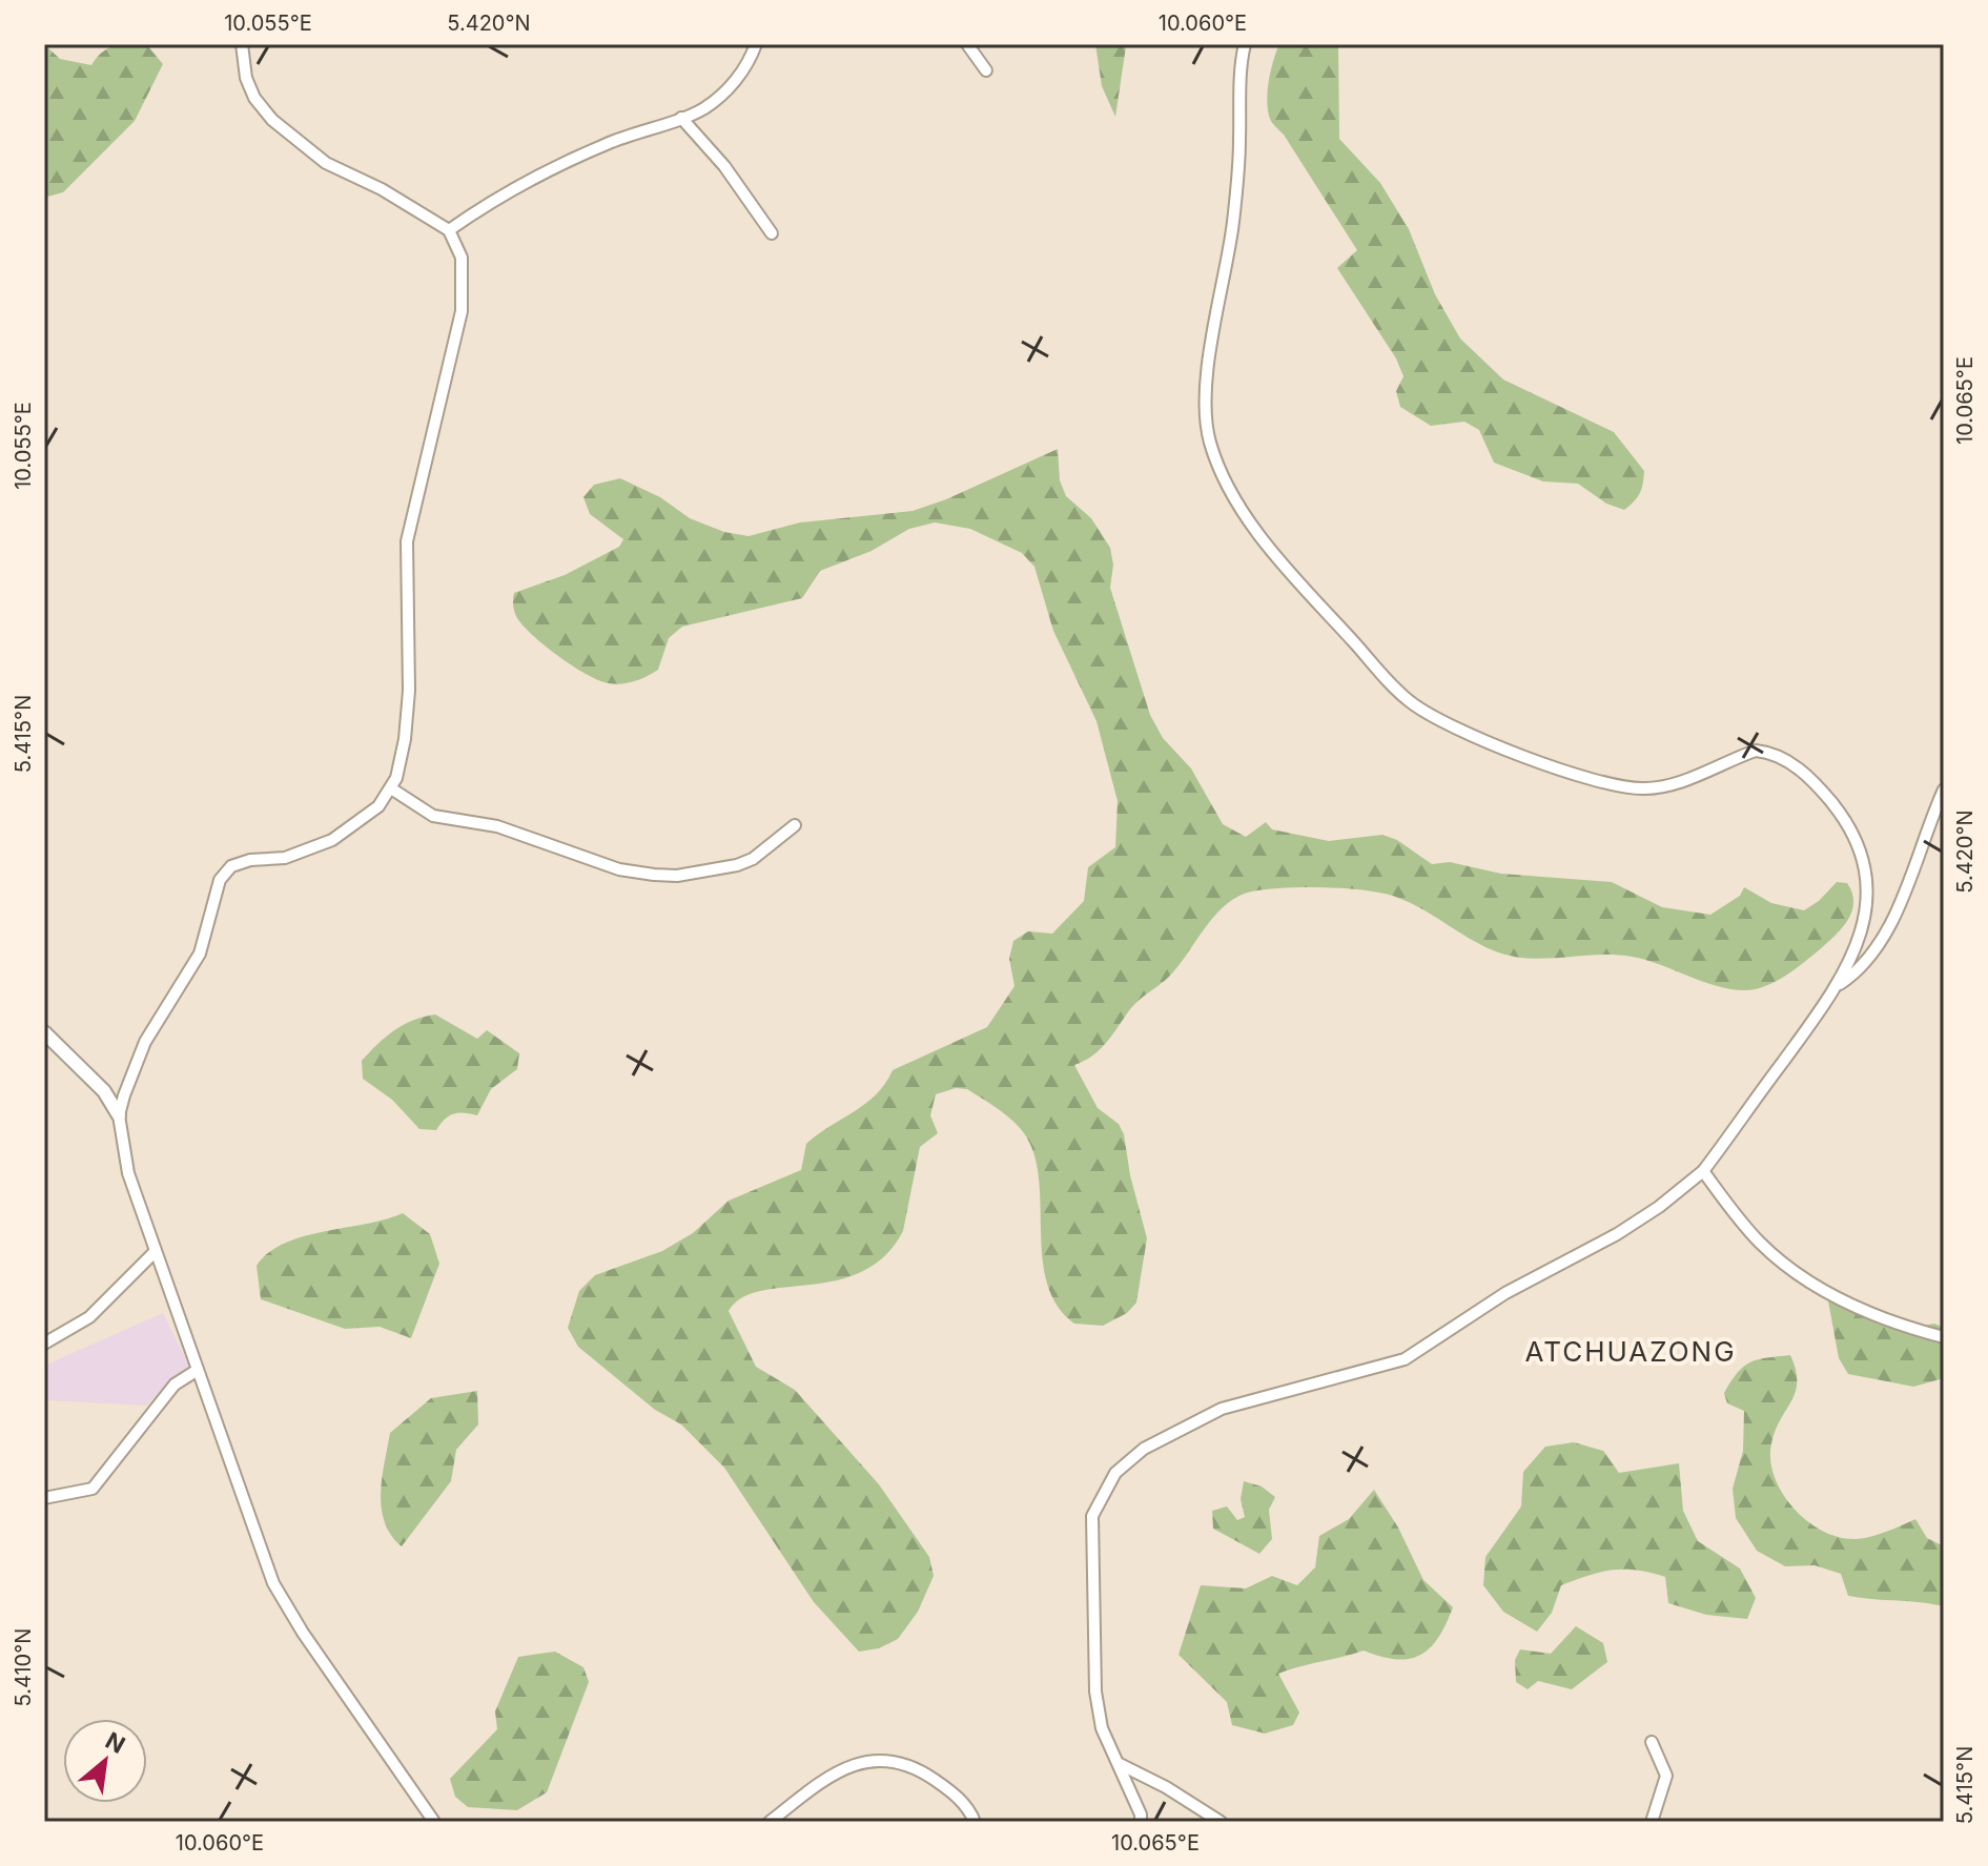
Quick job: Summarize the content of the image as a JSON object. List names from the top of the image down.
{
  "districts": ["ATCHUAZONG"],
  "north": "top right",
  "coordinates": [
    "10.055°E",
    "5.420°N",
    "10.060°E",
    "10.065°E",
    "5.415°N",
    "5.410°N"
  ]
}
